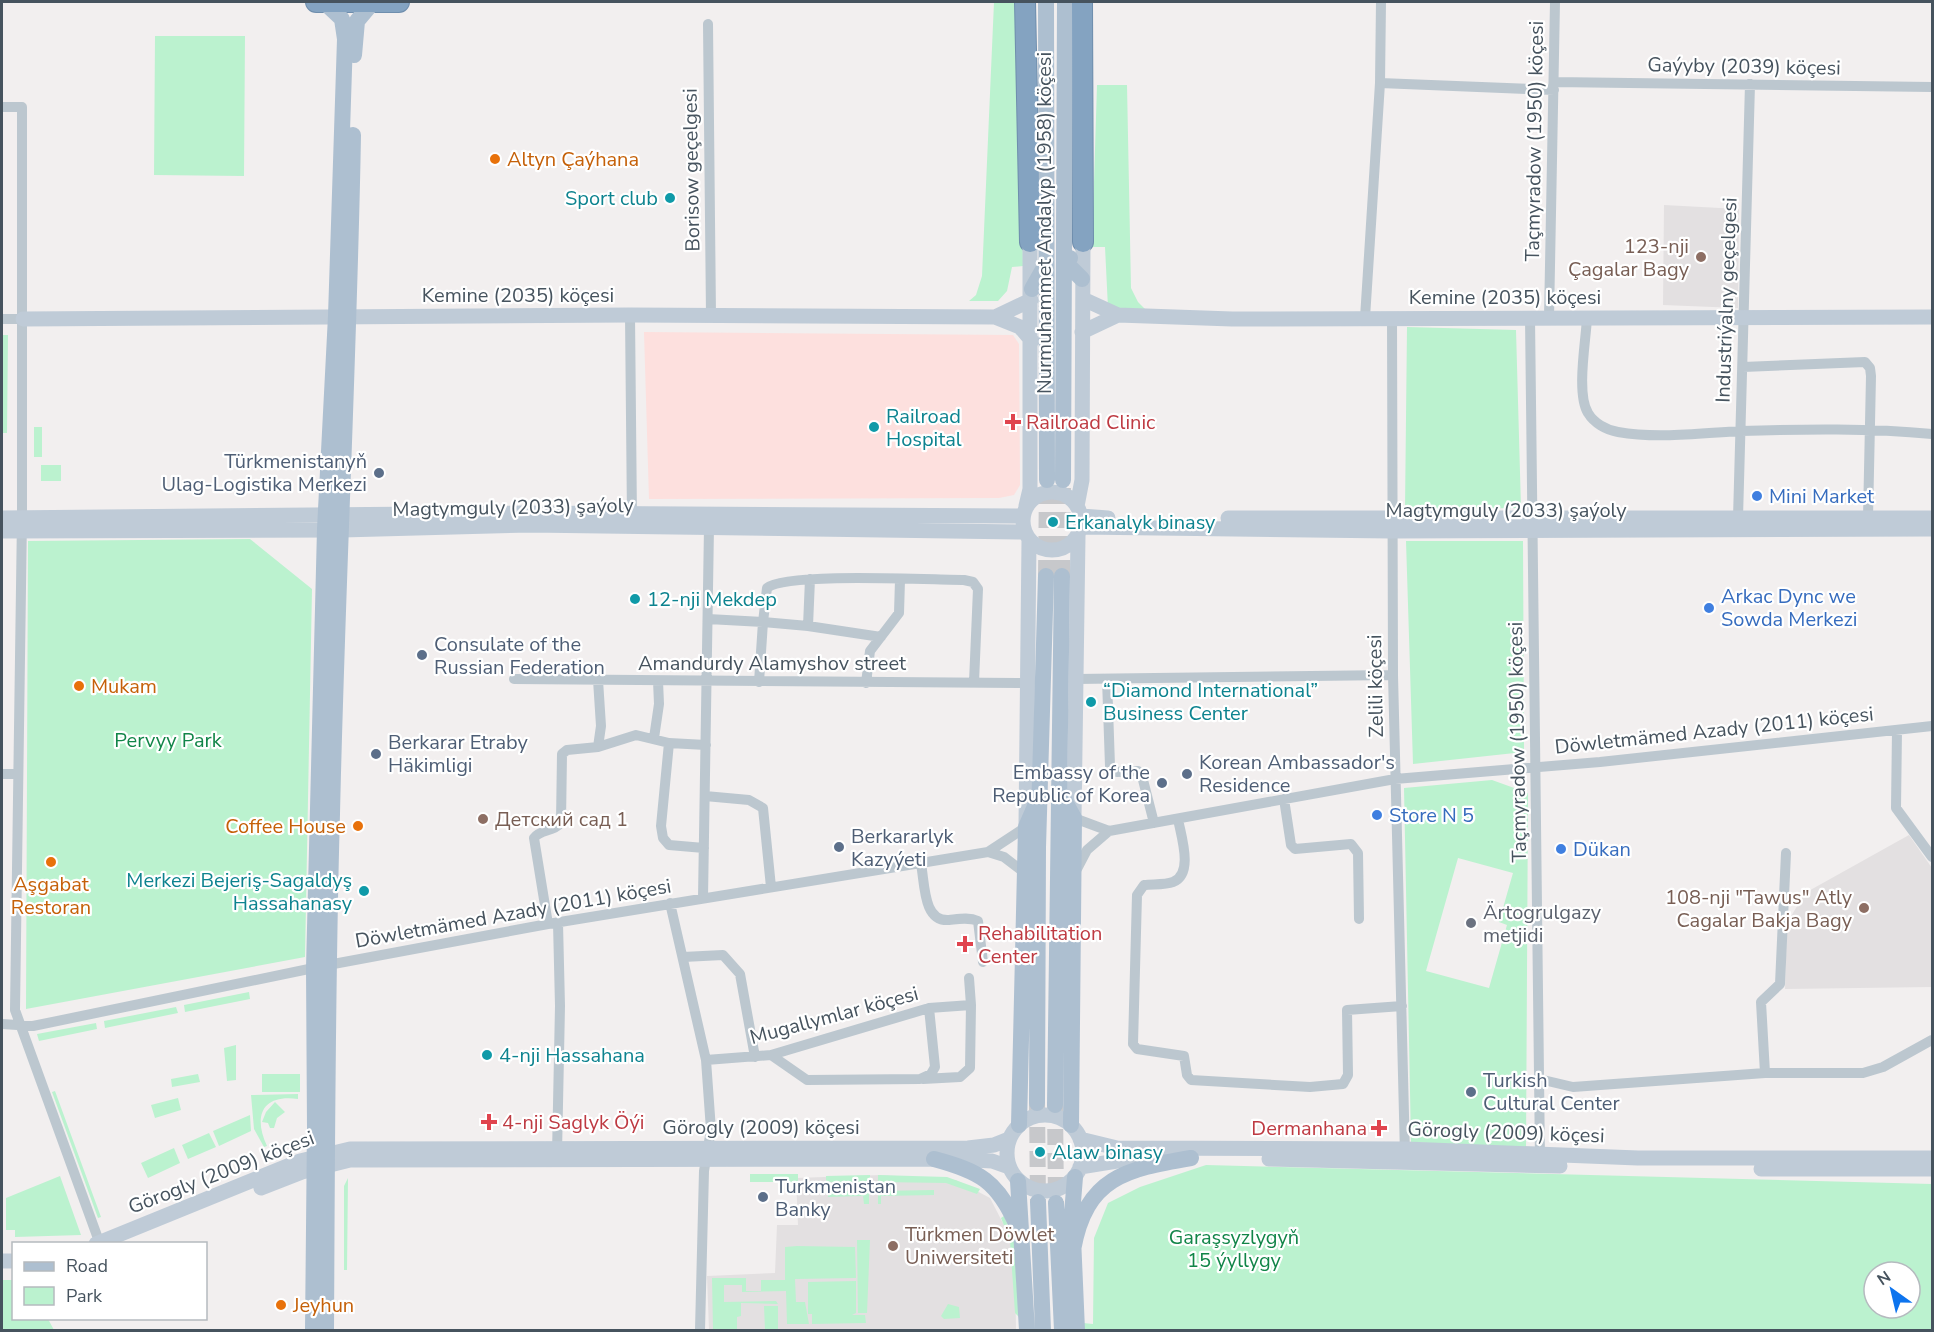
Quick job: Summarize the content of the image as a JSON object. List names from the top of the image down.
{
  "streets": {
    "main road": ["Nurmuhammet Andalyp (1958) köçesi"],
    "street": [
      "Gaýyby (2039) köçesi",
      "Taçmyradow (1950) köçesi",
      "Borisow geçelgesi",
      "Kemine (2035) köçesi",
      "Industriýalny geçelgesi",
      "Magtymguly (2033) şaýoly",
      "Amandurdy Alamyshov street",
      "Zelili köçesi",
      "Döwletmämed Azady (2011) köçesi",
      "Mugallymlar köçesi",
      "Görogly (2009) köçesi"
    ]
  },
  "crossings": [
    ["Gaýyby (2039) köçesi", "Taçmyradow (1950) köçesi"],
    ["Gaýyby (2039) köçesi", "Industriýalny geçelgesi"],
    ["Taçmyradow (1950) köçesi", "Kemine (2035) köçesi"],
    ["Taçmyradow (1950) köçesi", "Magtymguly (2033) şaýoly"],
    ["Taçmyradow (1950) köçesi", "Döwletmämed Azady (2011) köçesi"],
    ["Taçmyradow (1950) köçesi", "Görogly (2009) köçesi"],
    ["Borisow geçelgesi", "Kemine (2035) köçesi"],
    ["Nurmuhammet Andalyp (1958) köçesi", "Kemine (2035) köçesi"],
    ["Kemine (2035) köçesi", "Industriýalny geçelgesi"],
    ["Kemine (2035) köçesi", "Zelili köçesi"],
    ["Industriýalny geçelgesi", "Magtymguly (2033) şaýoly"],
    ["Magtymguly (2033) şaýoly", "Zelili köçesi"],
    ["Zelili köçesi", "Döwletmämed Azady (2011) köçesi"],
    ["Zelili köçesi", "Görogly (2009) köçesi"]
  ],
  "parks": ["Pervyy Park", "Garaşsyzlygyň 15 ýyllygy"],
  "places": {
    "other": [
      "Altyn Çaýhana",
      "Sport club",
      "123-nji Çagalar Bagy",
      "Railroad Hospital",
      "Türkmenistanyň Ulag-Logistika Merkezi",
      "Mini Market",
      "Erkanalyk binasy",
      "12-nji Mekdep",
      "Arkac Dync we Sowda Merkezi",
      "Consulate of the Russian Federation",
      "Mukam",
      "“Diamond International” Business Center",
      "Berkarar Etraby Häkimligi",
      "Korean Ambassador's Residence",
      "Embassy of the Republic of Korea",
      "Store N 5",
      "Детский сад 1",
      "Coffee House",
      "Berkararlyk Kazyýeti",
      "Dükan",
      "Aşgabat Restoran",
      "Merkezi Bejeriş-Sagaldyş Hassahanasy",
      "108-nji \"Tawus\" Atly Cagalar Bakja Bagy",
      "Ärtogrulgazy metjidi",
      "4-nji Hassahana",
      "Turkish Cultural Center",
      "Alaw binasy",
      "Turkmenistan Banky",
      "Türkmen Döwlet Uniwersiteti",
      "Jeyhun"
    ],
    "health": [
      "Railroad Clinic",
      "Rehabilitation Center",
      "4-nji Saglyk Öýi",
      "Dermanhana"
    ]
  },
  "legend": ["Road", "Park"],
  "north": "top left"
}
